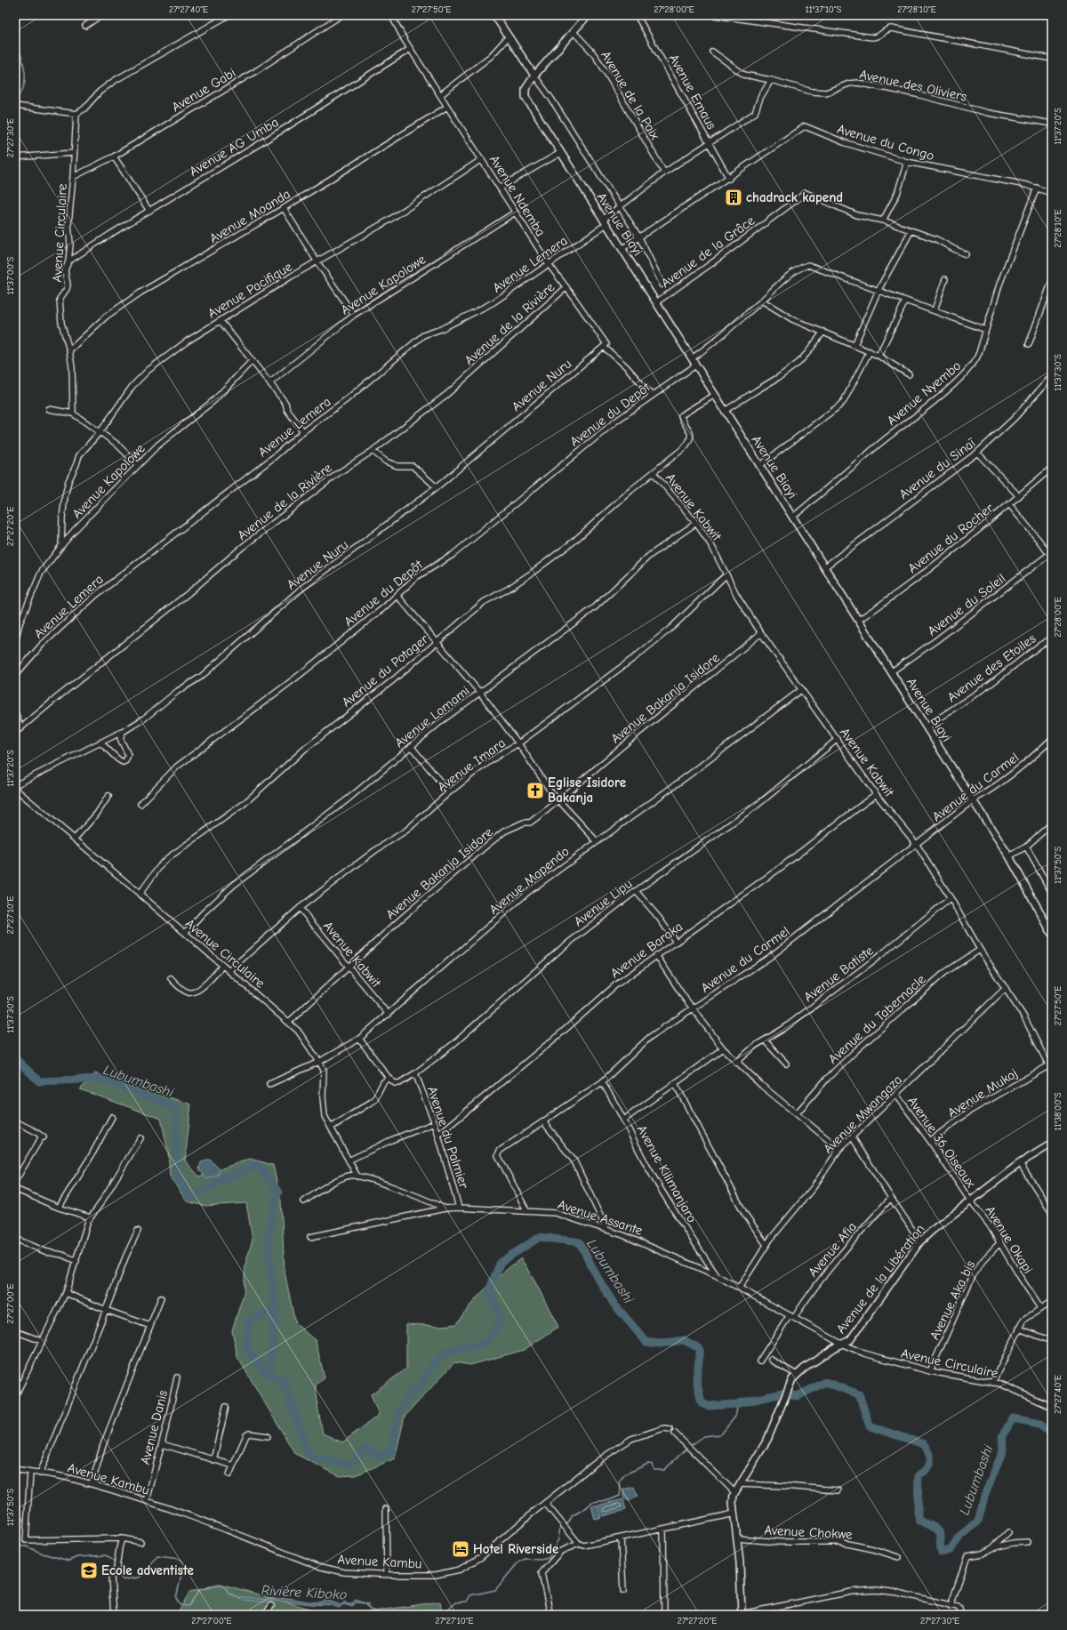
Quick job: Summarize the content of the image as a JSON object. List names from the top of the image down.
{
  "streets": {
    "street": [
      "Avenue des Oliviers",
      "Avenue Gabi",
      "Avenue Emaus",
      "Avenue de la Paix",
      "Avenue du Congo",
      "Avenue AG Umba",
      "Avenue Ndemba",
      "Avenue Moanda",
      "Avenue Biayi",
      "Avenue Circulaire",
      "Avenue de la Grâce",
      "Avenue Lemera",
      "Avenue Kapolowe",
      "Avenue Pacifique",
      "Avenue de la Rivière",
      "Avenue Nuru",
      "Avenue Nyembo",
      "Avenue du Depôt",
      "Avenue du Sinaï",
      "Avenue Kabwit",
      "Avenue du Rocher",
      "Avenue du Soleil",
      "Avenue des Etoiles",
      "Avenue du Potager",
      "Avenue Bakanja Isidore",
      "Avenue Lomami",
      "Avenue Imara",
      "Avenue du Carmel",
      "Avenue Mapendo",
      "Avenue Lipu",
      "Avenue Baraka",
      "Avenue Batiste",
      "Avenue du Tabernacle",
      "Avenue Mukoj",
      "Avenue Mwangaza",
      "Avenue du Palmier",
      "Avenue 36 Oiseaux",
      "Avenue Kilimanjaro",
      "Avenue Assante",
      "Avenue Okapi",
      "Avenue Afia",
      "Avenue de la Libération",
      "Avenue Aka bis",
      "Avenue Danis",
      "Avenue Kambu",
      "Avenue Chokwe"
    ]
  },
  "crossings": [
    ["Avenue Gabi", "Avenue Circulaire"],
    ["Avenue Emaus", "Avenue du Congo"],
    ["Avenue du Congo", "Avenue Biayi"],
    ["Avenue du Congo", "Avenue Nyembo"],
    ["Avenue AG Umba", "Avenue Ndemba"],
    ["Avenue AG Umba", "Avenue Circulaire"],
    ["Avenue Ndemba", "Avenue Moanda"],
    ["Avenue Ndemba", "Avenue Lemera"],
    ["Avenue Ndemba", "Avenue Kapolowe"],
    ["Avenue Ndemba", "Avenue Pacifique"],
    ["Avenue Ndemba", "Avenue de la Rivière"],
    ["Avenue Ndemba", "Avenue Nuru"],
    ["Avenue Ndemba", "Avenue du Depôt"],
    ["Avenue Moanda", "Avenue Circulaire"],
    ["Avenue Biayi", "Avenue de la Grâce"],
    ["Avenue Biayi", "Avenue Lemera"],
    ["Avenue Biayi", "Avenue Nyembo"],
    ["Avenue Biayi", "Avenue du Depôt"],
    ["Avenue Biayi", "Avenue du Sinaï"],
    ["Avenue Biayi", "Avenue du Rocher"],
    ["Avenue Biayi", "Avenue du Soleil"],
    ["Avenue Biayi", "Avenue des Etoiles"],
    ["Avenue Biayi", "Avenue du Potager"],
    ["Avenue Biayi", "Avenue du Carmel"],
    ["Avenue Circulaire", "Avenue du Potager"],
    ["Avenue Circulaire", "Avenue Bakanja Isidore"],
    ["Avenue Circulaire", "Avenue Lomami"],
    ["Avenue Circulaire", "Avenue Imara"],
    ["Avenue Circulaire", "Avenue Mapendo"],
    ["Avenue Circulaire", "Avenue Assante"],
    ["Avenue Circulaire", "Avenue de la Libération"],
    ["Avenue Circulaire", "Avenue Aka bis"],
    ["Avenue Kapolowe", "Avenue Pacifique"],
    ["Avenue Kabwit", "Avenue du Potager"],
    ["Avenue Kabwit", "Avenue Bakanja Isidore"],
    ["Avenue Kabwit", "Avenue Lomami"],
    ["Avenue Kabwit", "Avenue Imara"],
    ["Avenue Kabwit", "Avenue du Carmel"],
    ["Avenue Kabwit", "Avenue Mapendo"],
    ["Avenue Kabwit", "Avenue Lipu"],
    ["Avenue Kabwit", "Avenue Baraka"],
    ["Avenue Kabwit", "Avenue Batiste"],
    ["Avenue Kabwit", "Avenue du Tabernacle"],
    ["Avenue Kabwit", "Avenue Mukoj"],
    ["Avenue Kabwit", "Avenue Mwangaza"],
    ["Avenue du Carmel", "Avenue Kilimanjaro"],
    ["Avenue du Carmel", "Avenue Assante"],
    ["Avenue Lipu", "Avenue du Palmier"],
    ["Avenue Baraka", "Avenue du Palmier"],
    ["Avenue Mukoj", "Avenue 36 Oiseaux"],
    ["Avenue Mwangaza", "Avenue 36 Oiseaux"],
    ["Avenue Mwangaza", "Avenue Assante"],
    ["Avenue du Palmier", "Avenue Assante"],
    ["Avenue 36 Oiseaux", "Avenue Okapi"],
    ["Avenue 36 Oiseaux", "Avenue de la Libération"],
    ["Avenue Kilimanjaro", "Avenue Assante"],
    ["Avenue Assante", "Avenue Afia"],
    ["Avenue Assante", "Avenue de la Libération"],
    ["Avenue Okapi", "Avenue de la Libération"],
    ["Avenue Okapi", "Avenue Aka bis"],
    ["Avenue Danis", "Avenue Kambu"]
  ],
  "water": ["Lubumbashi", "Rivière Kiboko"],
  "places": {
    "building": ["chadrack kapend"],
    "church": ["Eglise Isidore Bakanja"],
    "hotel": ["Hotel Riverside"],
    "school or university": ["Ecole adventiste"]
  },
  "coordinates": [
    "27°27'40\"E",
    "27°27'50\"E",
    "27°28'00\"E",
    "11°37'10\"S",
    "27°28'10\"E",
    "11°37'20\"S",
    "27°27'30\"E",
    "11°37'00\"S",
    "11°37'30\"S",
    "27°27'20\"E",
    "11°37'50\"S",
    "27°27'10\"E",
    "11°38'00\"S",
    "27°27'00\"E"
  ]
}
